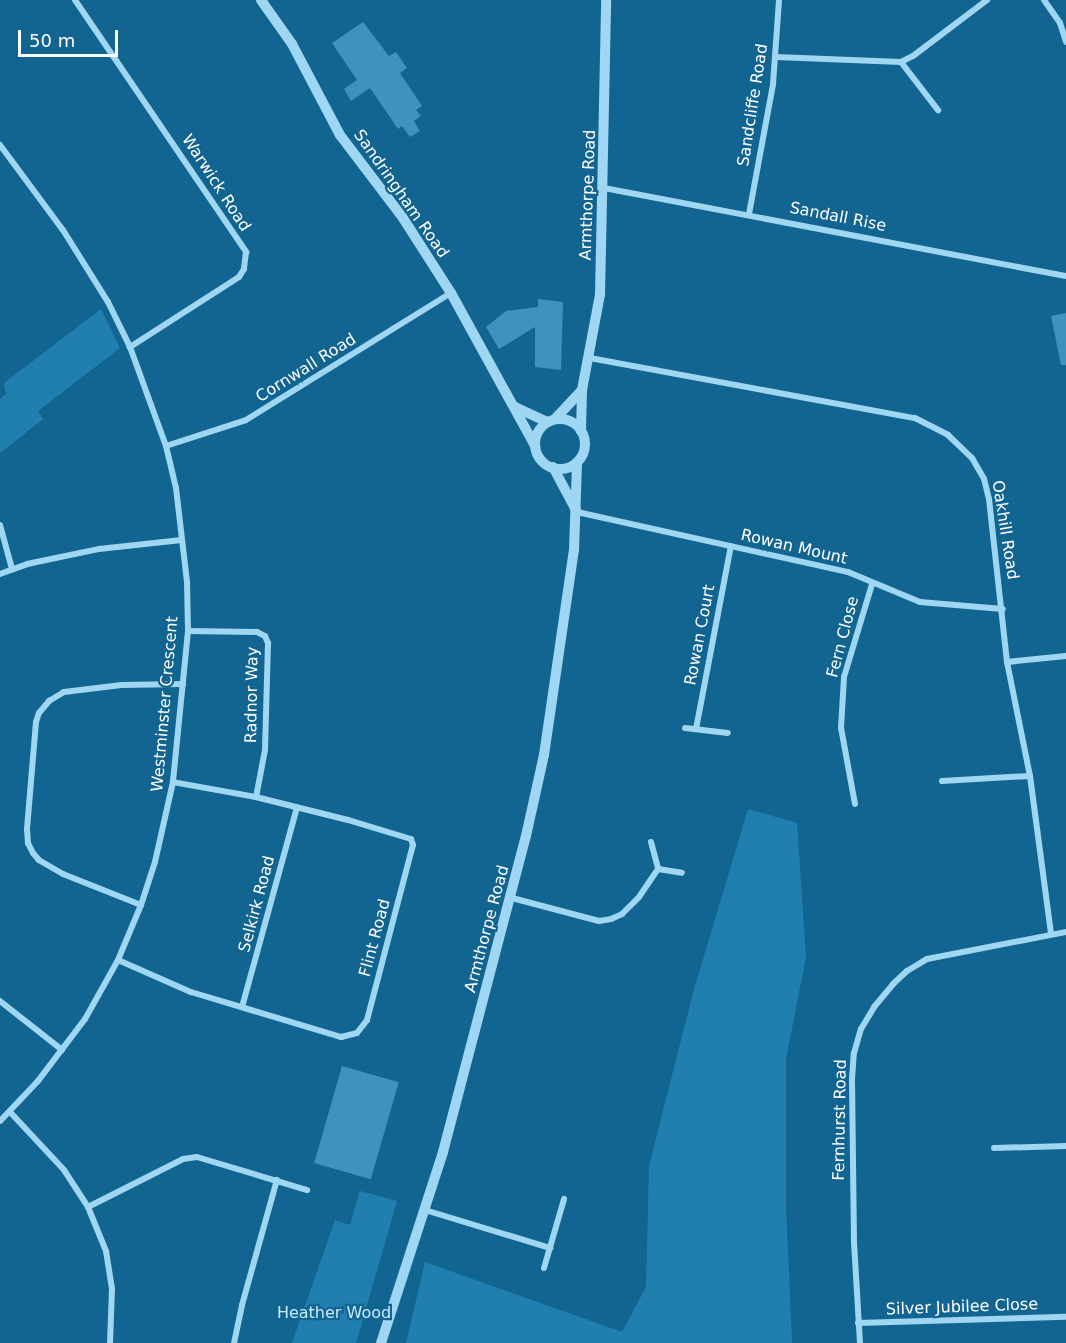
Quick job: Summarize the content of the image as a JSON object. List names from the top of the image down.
{
  "streets": {
    "street": [
      "Sandcliffe Road",
      "Warwick Road",
      "Sandringham Road",
      "Armthorpe Road",
      "Sandall Rise",
      "Cornwall Road",
      "Oakhill Road",
      "Rowan Mount",
      "Rowan Court",
      "Fern Close",
      "Radnor Way",
      "Westminster Crescent",
      "Selkirk Road",
      "Flint Road",
      "Fernhurst Road",
      "Silver Jubilee Close"
    ]
  },
  "crossings": [
    ["Sandcliffe Road", "Sandall Rise"],
    ["Warwick Road", "Westminster Crescent"],
    ["Sandringham Road", "Armthorpe Road"],
    ["Sandringham Road", "Cornwall Road"],
    ["Armthorpe Road", "Sandall Rise"],
    ["Armthorpe Road", "Oakhill Road"],
    ["Armthorpe Road", "Rowan Mount"],
    ["Cornwall Road", "Westminster Crescent"],
    ["Oakhill Road", "Rowan Mount"],
    ["Oakhill Road", "Fernhurst Road"],
    ["Rowan Mount", "Rowan Court"],
    ["Rowan Mount", "Fern Close"],
    ["Radnor Way", "Westminster Crescent"],
    ["Radnor Way", "Flint Road"],
    ["Westminster Crescent", "Flint Road"],
    ["Selkirk Road", "Flint Road"],
    ["Fernhurst Road", "Silver Jubilee Close"]
  ],
  "parks": ["Heather Wood"],
  "scale_bar": "50 m"
}
